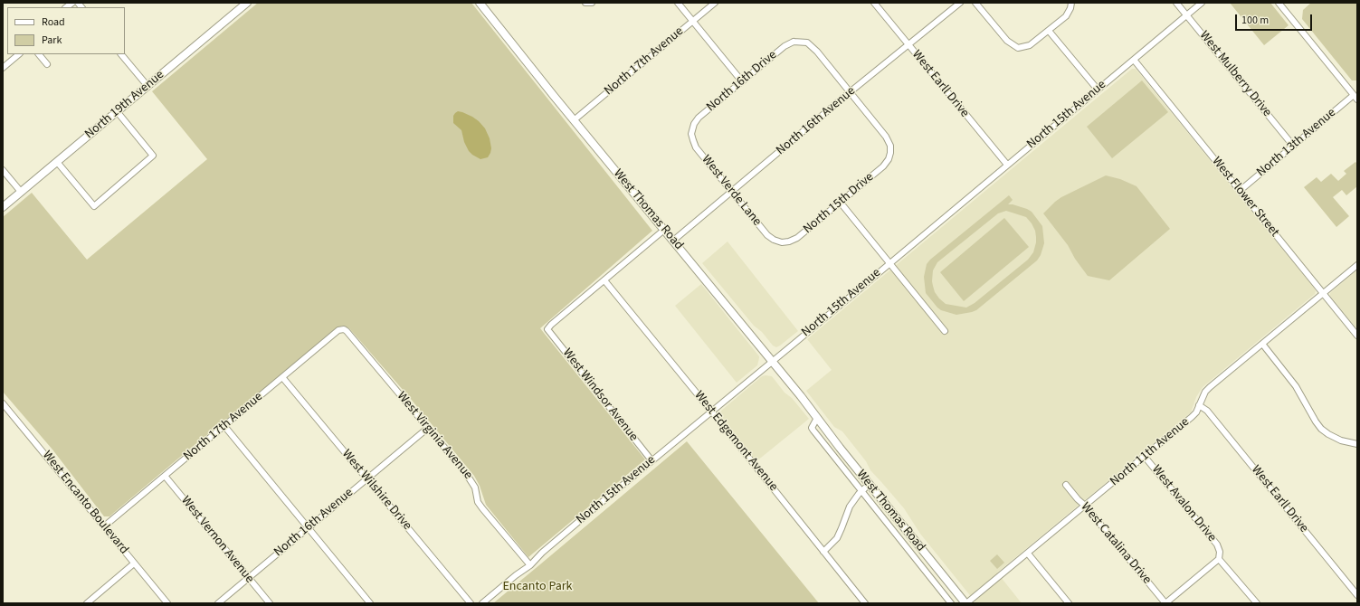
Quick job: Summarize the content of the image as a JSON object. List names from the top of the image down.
{
  "streets": {
    "main road": ["North 19th Avenue", "West Thomas Road"],
    "street": [
      "North 17th Avenue",
      "West Mulberry Drive",
      "North 16th Drive",
      "West Earll Drive",
      "North 15th Avenue",
      "North 16th Avenue",
      "North 13th Avenue",
      "West Verde Lane",
      "West Flower Street",
      "North 15th Drive",
      "West Windsor Avenue",
      "West Virginia Avenue",
      "West Edgemont Avenue",
      "North 11th Avenue",
      "West Wilshire Drive",
      "West Encanto Boulevard",
      "West Avalon Drive",
      "West Vernon Avenue",
      "West Catalina Drive"
    ]
  },
  "crossings": [
    ["North 17th Avenue", "West Thomas Road"],
    ["North 17th Avenue", "West Virginia Avenue"],
    ["North 17th Avenue", "West Wilshire Drive"],
    ["North 17th Avenue", "West Encanto Boulevard"],
    ["North 17th Avenue", "West Vernon Avenue"],
    ["West Mulberry Drive", "North 15th Avenue"],
    ["West Mulberry Drive", "North 13th Avenue"],
    ["North 16th Drive", "North 16th Avenue"],
    ["North 16th Drive", "West Verde Lane"],
    ["North 16th Drive", "North 15th Drive"],
    ["West Earll Drive", "North 15th Avenue"],
    ["West Earll Drive", "North 16th Avenue"],
    ["West Earll Drive", "North 11th Avenue"],
    ["North 15th Avenue", "West Flower Street"],
    ["North 15th Avenue", "West Thomas Road"],
    ["North 15th Avenue", "West Windsor Avenue"],
    ["North 15th Avenue", "West Virginia Avenue"],
    ["North 15th Avenue", "West Edgemont Avenue"],
    ["North 16th Avenue", "West Verde Lane"],
    ["North 16th Avenue", "North 15th Drive"],
    ["North 16th Avenue", "West Thomas Road"],
    ["North 16th Avenue", "West Virginia Avenue"],
    ["North 16th Avenue", "West Wilshire Drive"],
    ["North 16th Avenue", "West Vernon Avenue"],
    ["North 13th Avenue", "West Flower Street"],
    ["West Verde Lane", "North 15th Drive"],
    ["West Flower Street", "North 11th Avenue"],
    ["West Thomas Road", "North 11th Avenue"],
    ["West Windsor Avenue", "West Edgemont Avenue"],
    ["North 11th Avenue", "West Avalon Drive"],
    ["North 11th Avenue", "West Catalina Drive"]
  ],
  "parks": ["Encanto Park"],
  "legend": ["Road", "Park"],
  "scale_bar": "100 m"
}
